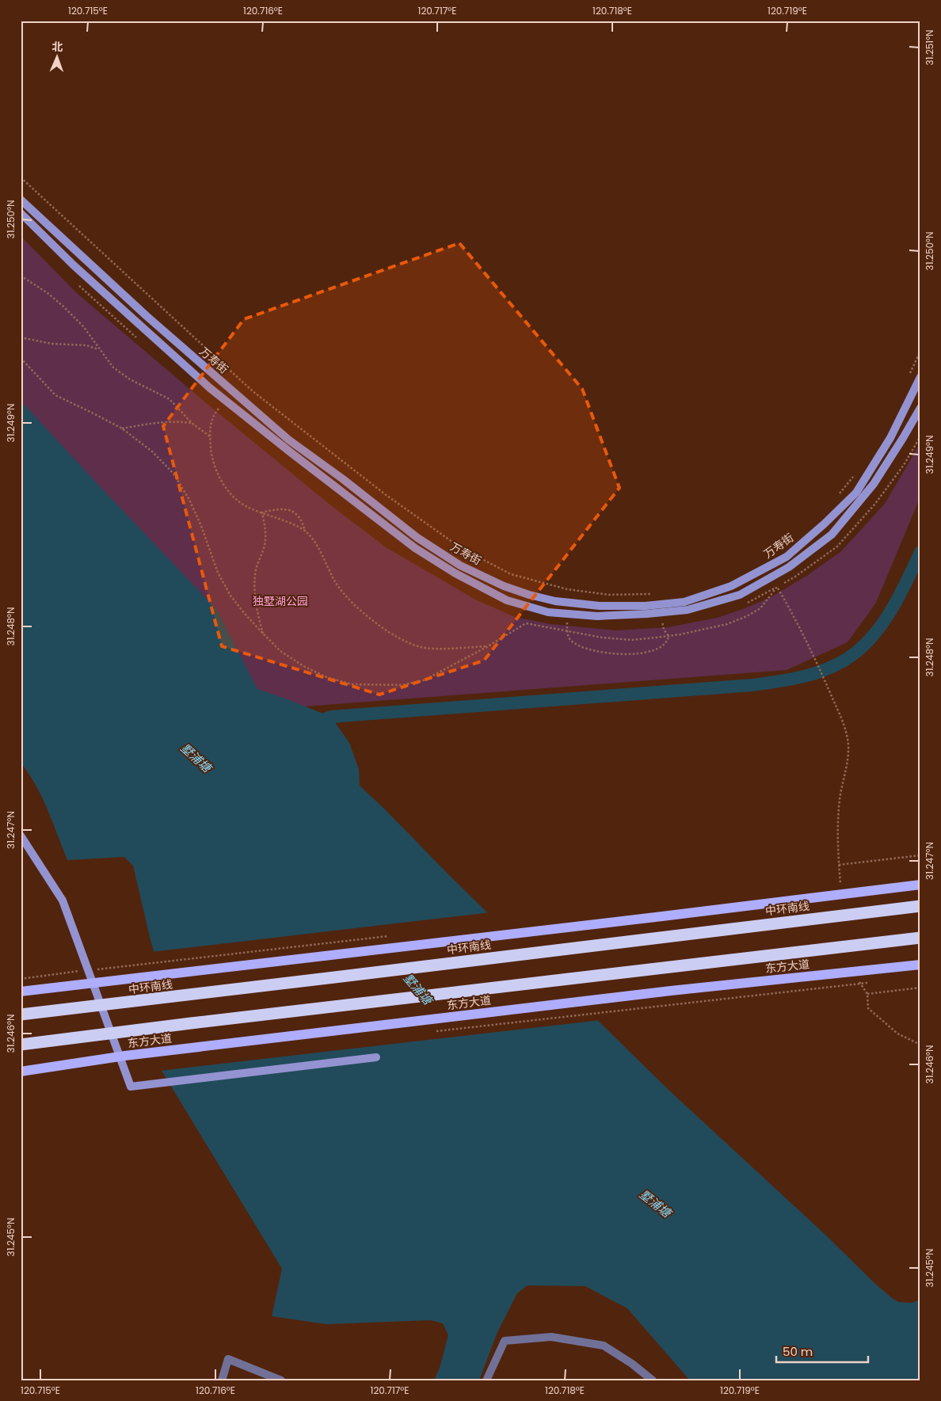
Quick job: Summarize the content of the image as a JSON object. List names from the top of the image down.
{
  "streets": {
    "highway": ["中环南线"],
    "main road": ["东方大道"],
    "street": ["万寿街"]
  },
  "water": ["墅浦塘"],
  "parks": ["独墅湖公园"],
  "scale_bar": "50 m",
  "north": "top",
  "coordinates": [
    "120.715°E",
    "120.716°E",
    "120.717°E",
    "120.718°E",
    "120.719°E",
    "31.251°N",
    "31.250°N",
    "31.249°N",
    "31.248°N",
    "31.247°N",
    "31.246°N",
    "31.245°N"
  ]
}
